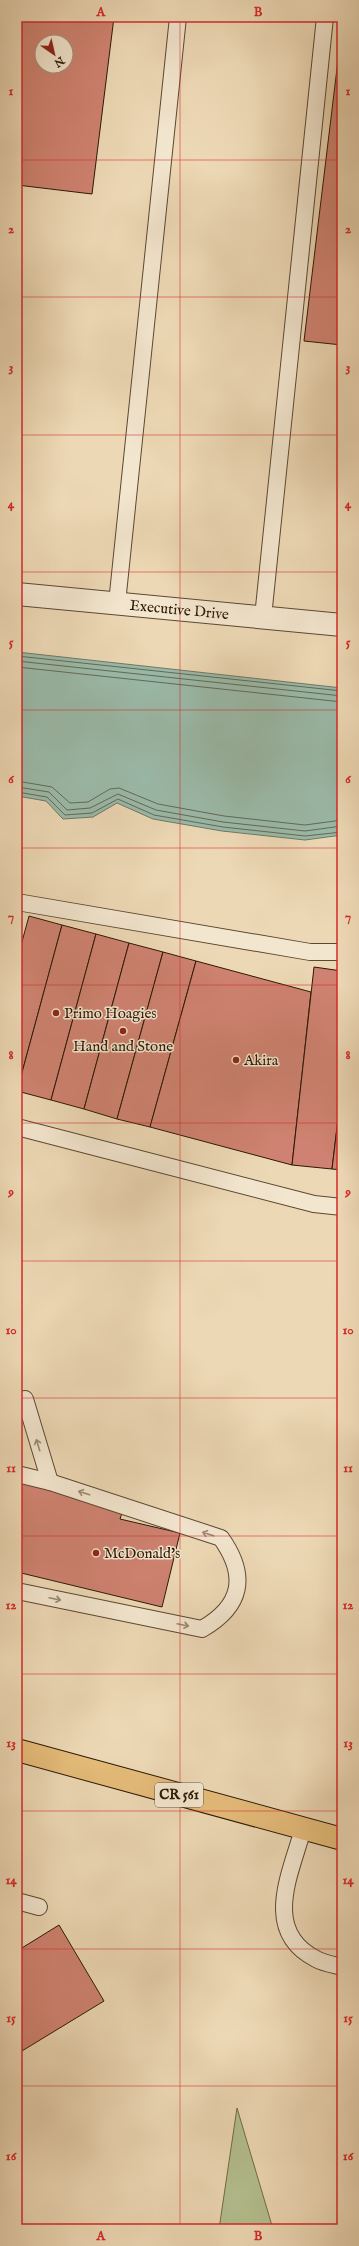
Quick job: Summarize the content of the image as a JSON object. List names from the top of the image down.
{
  "streets": {
    "main road": ["CR 561"],
    "street": ["Executive Drive"]
  },
  "places": [
    "Primo Hoagies",
    "Hand and Stone",
    "Akira",
    "McDonald's"
  ],
  "north": "bottom right",
  "grid": {
    "columns": ["A", "B"],
    "rows": [
      "1",
      "2",
      "3",
      "4",
      "5",
      "6",
      "7",
      "8",
      "9",
      "10",
      "11",
      "12",
      "13",
      "14",
      "15",
      "16"
    ]
  }
}
